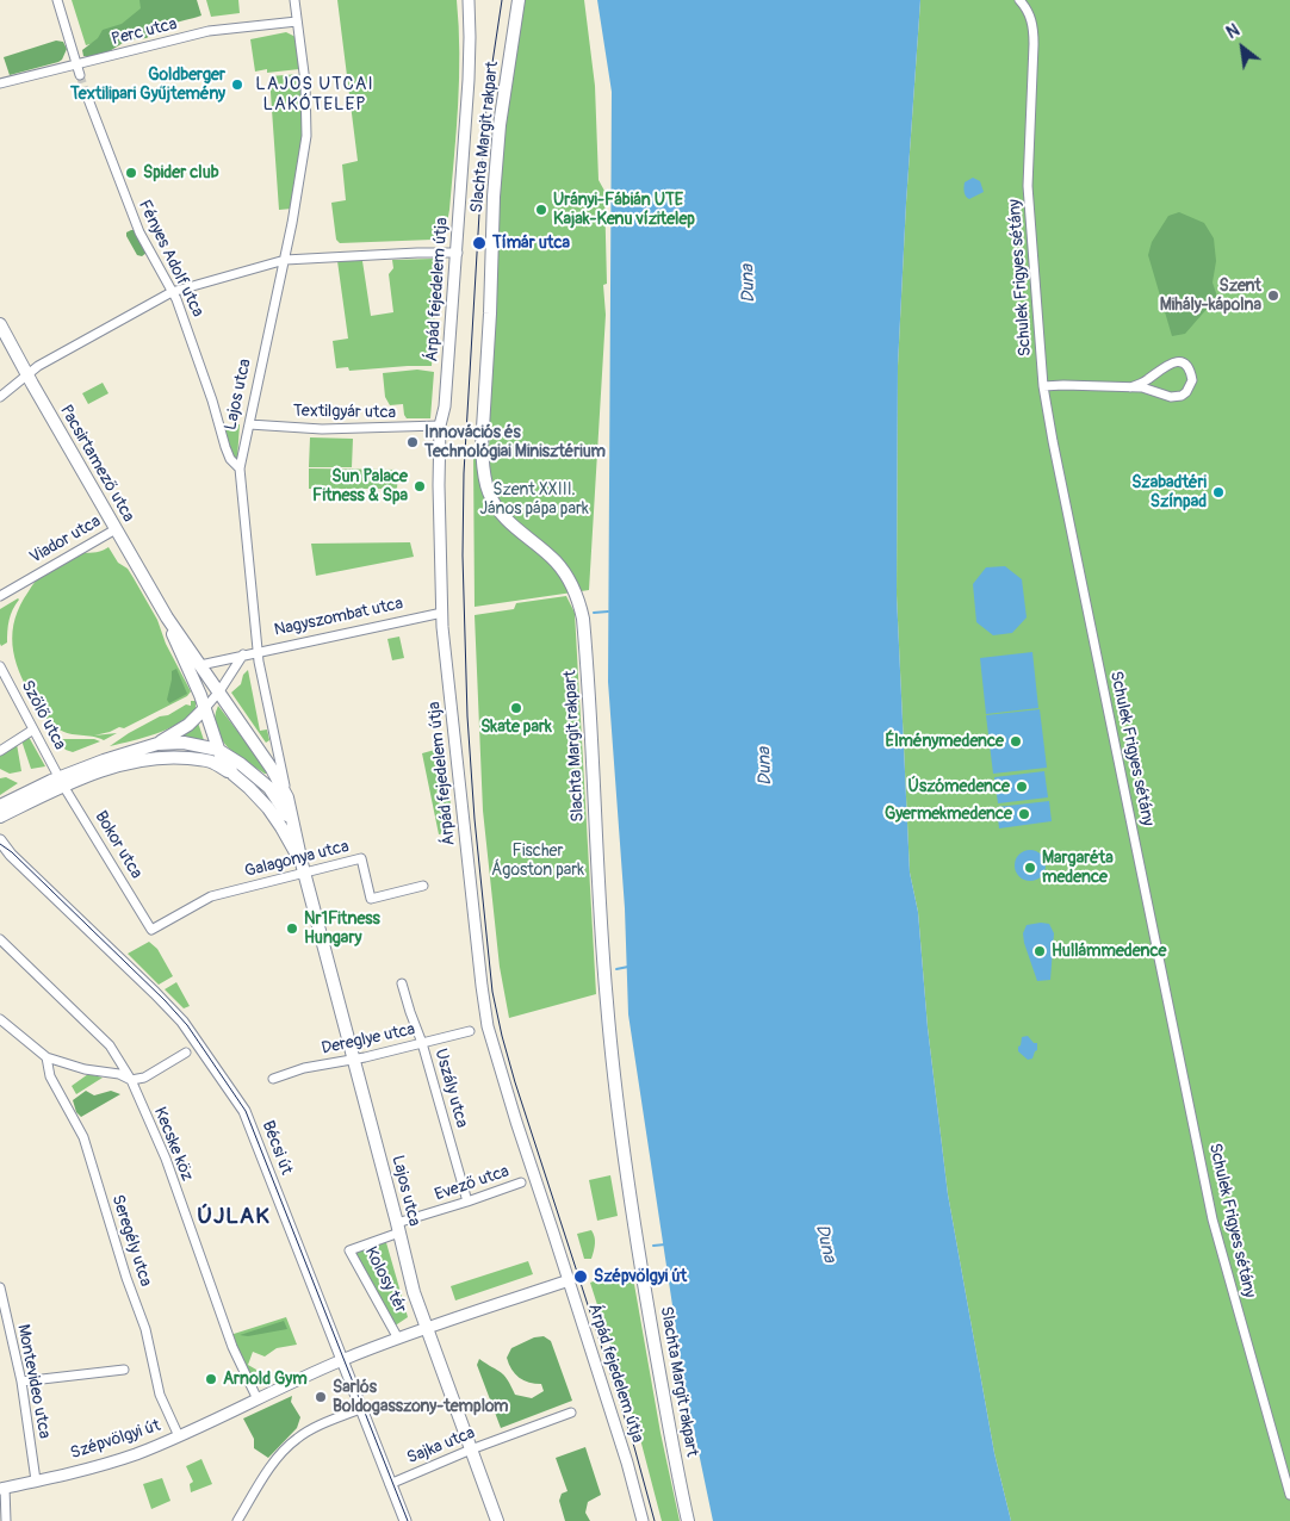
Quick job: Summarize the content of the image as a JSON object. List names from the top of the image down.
{
  "streets": {
    "main road": ["Slachta Margit rakpart", "Lajos utca", "Pacsirtamező utca"],
    "street": [
      "Perc utca",
      "Fényes Adolf utca",
      "Schulek Frigyes sétány",
      "Árpád fejedelem útja",
      "Textilgyár utca",
      "Viador utca",
      "Nagyszombat utca",
      "Szőlő utca",
      "Bokor utca",
      "Galagonya utca",
      "Dereglye utca",
      "Uszály utca",
      "Kecske köz",
      "Bécsi út",
      "Evező utca",
      "Seregély utca",
      "Kolosy tér",
      "Montevideo utca",
      "Szépvölgyi út",
      "Sajka utca"
    ]
  },
  "crossings": [
    ["Perc utca", "Lajos utca"],
    ["Fényes Adolf utca", "Lajos utca"],
    ["Árpád fejedelem útja", "Textilgyár utca"],
    ["Árpád fejedelem útja", "Nagyszombat utca"],
    ["Árpád fejedelem útja", "Szépvölgyi út"],
    ["Lajos utca", "Textilgyár utca"],
    ["Lajos utca", "Pacsirtamező utca"],
    ["Lajos utca", "Nagyszombat utca"],
    ["Lajos utca", "Galagonya utca"],
    ["Lajos utca", "Dereglye utca"],
    ["Lajos utca", "Evező utca"],
    ["Lajos utca", "Kolosy tér"],
    ["Lajos utca", "Szépvölgyi út"],
    ["Lajos utca", "Sajka utca"],
    ["Pacsirtamező utca", "Viador utca"],
    ["Pacsirtamező utca", "Nagyszombat utca"],
    ["Szőlő utca", "Bokor utca"],
    ["Bokor utca", "Galagonya utca"],
    ["Dereglye utca", "Uszály utca"],
    ["Uszály utca", "Evező utca"],
    ["Kecske köz", "Szépvölgyi út"],
    ["Bécsi út", "Szépvölgyi út"],
    ["Bécsi út", "Sajka utca"],
    ["Evező utca", "Kolosy tér"],
    ["Seregély utca", "Szépvölgyi út"],
    ["Kolosy tér", "Szépvölgyi út"],
    ["Montevideo utca", "Szépvölgyi út"]
  ],
  "districts": ["LAJOS UTCAI LAKÓTELEP", "ÚJLAK"],
  "water": ["Duna"],
  "parks": ["Szent XXIII. János pápa park", "Fischer Ágoston park"],
  "places": [
    "Goldberger Textilipari Gyűjtemény",
    "Spider club",
    "Urányi-Fábián UTE Kajak-Kenu vízitelep",
    "Tímár utca",
    "Szent Mihály-kápolna",
    "Innovációs és Technológiai Minisztérium",
    "Sun Palace Fitness & Spa",
    "Szabadtéri Színpad",
    "Skate park",
    "Élménymedence",
    "Úszómedence",
    "Gyermekmedence",
    "Margaréta medence",
    "Nr1Fitness Hungary",
    "Hullámmedence",
    "Szépvölgyi út",
    "Arnold Gym",
    "Sarlós Boldogasszony-templom"
  ],
  "north": "top left"
}
